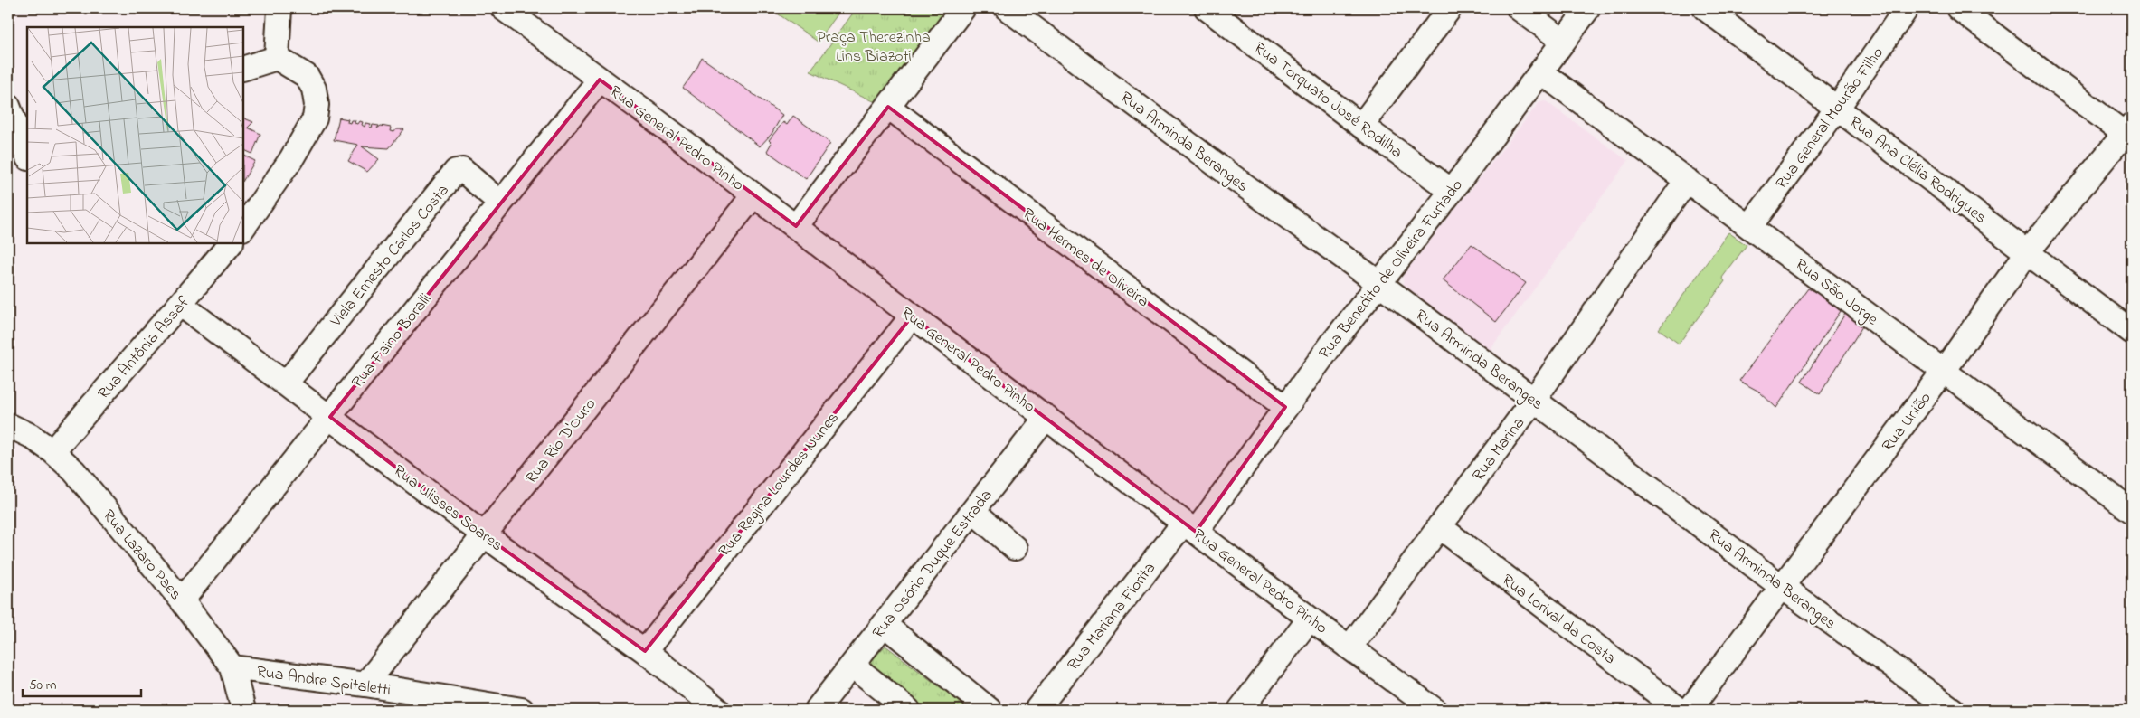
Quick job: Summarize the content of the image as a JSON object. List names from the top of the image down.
{
  "streets": {
    "street": [
      "Rua Torquato José Rodilha",
      "Rua General Mourão Filho",
      "Rua General Pedro Pinho",
      "Rua Arminda Beranges",
      "Rua Ana Clélia Rodrigues",
      "Viela Ernesto Carlos Costa",
      "Rua Hermes de Oliveira",
      "Rua Benedito de Oliveira Furtado",
      "Rua São Jorge",
      "Rua Faino Boralli",
      "Rua Antônia Assaf",
      "Rua União",
      "Rua Rio D'Ouro",
      "Rua Marina",
      "Rua Regina Lourdes Nunes",
      "Rua Ulisses Soares",
      "Rua Lazaro Paes",
      "Rua Osório Duque Estrada",
      "Rua Mariana Fiorita",
      "Rua Lorival da Costa",
      "Rua Andre Spitaletti"
    ]
  },
  "crossings": [
    ["Rua Torquato José Rodilha", "Rua Benedito de Oliveira Furtado"],
    ["Rua General Mourão Filho", "Rua Ana Clélia Rodrigues"],
    ["Rua General Mourão Filho", "Rua São Jorge"],
    ["Rua General Pedro Pinho", "Rua Benedito de Oliveira Furtado"],
    ["Rua General Pedro Pinho", "Rua Faino Boralli"],
    ["Rua General Pedro Pinho", "Rua Rio D'Ouro"],
    ["Rua General Pedro Pinho", "Rua Marina"],
    ["Rua General Pedro Pinho", "Rua Regina Lourdes Nunes"],
    ["Rua General Pedro Pinho", "Rua Osório Duque Estrada"],
    ["Rua General Pedro Pinho", "Rua Mariana Fiorita"],
    ["Rua Arminda Beranges", "Rua Benedito de Oliveira Furtado"],
    ["Rua Arminda Beranges", "Rua União"],
    ["Rua Arminda Beranges", "Rua Marina"],
    ["Rua Ana Clélia Rodrigues", "Rua União"],
    ["Viela Ernesto Carlos Costa", "Rua Faino Boralli"],
    ["Viela Ernesto Carlos Costa", "Rua Ulisses Soares"],
    ["Rua Hermes de Oliveira", "Rua Benedito de Oliveira Furtado"],
    ["Rua Benedito de Oliveira Furtado", "Rua São Jorge"],
    ["Rua Benedito de Oliveira Furtado", "Rua Mariana Fiorita"],
    ["Rua São Jorge", "Rua União"],
    ["Rua São Jorge", "Rua Marina"],
    ["Rua Faino Boralli", "Rua Ulisses Soares"],
    ["Rua Faino Boralli", "Rua Lazaro Paes"],
    ["Rua Antônia Assaf", "Rua Ulisses Soares"],
    ["Rua Antônia Assaf", "Rua Lazaro Paes"],
    ["Rua Rio D'Ouro", "Rua Ulisses Soares"],
    ["Rua Rio D'Ouro", "Rua Andre Spitaletti"],
    ["Rua Marina", "Rua Lorival da Costa"],
    ["Rua Regina Lourdes Nunes", "Rua Ulisses Soares"],
    ["Rua Lazaro Paes", "Rua Andre Spitaletti"]
  ],
  "parks": ["Praça Therezinha Lins Biazoti"],
  "scale_bar": "50 m"
}
